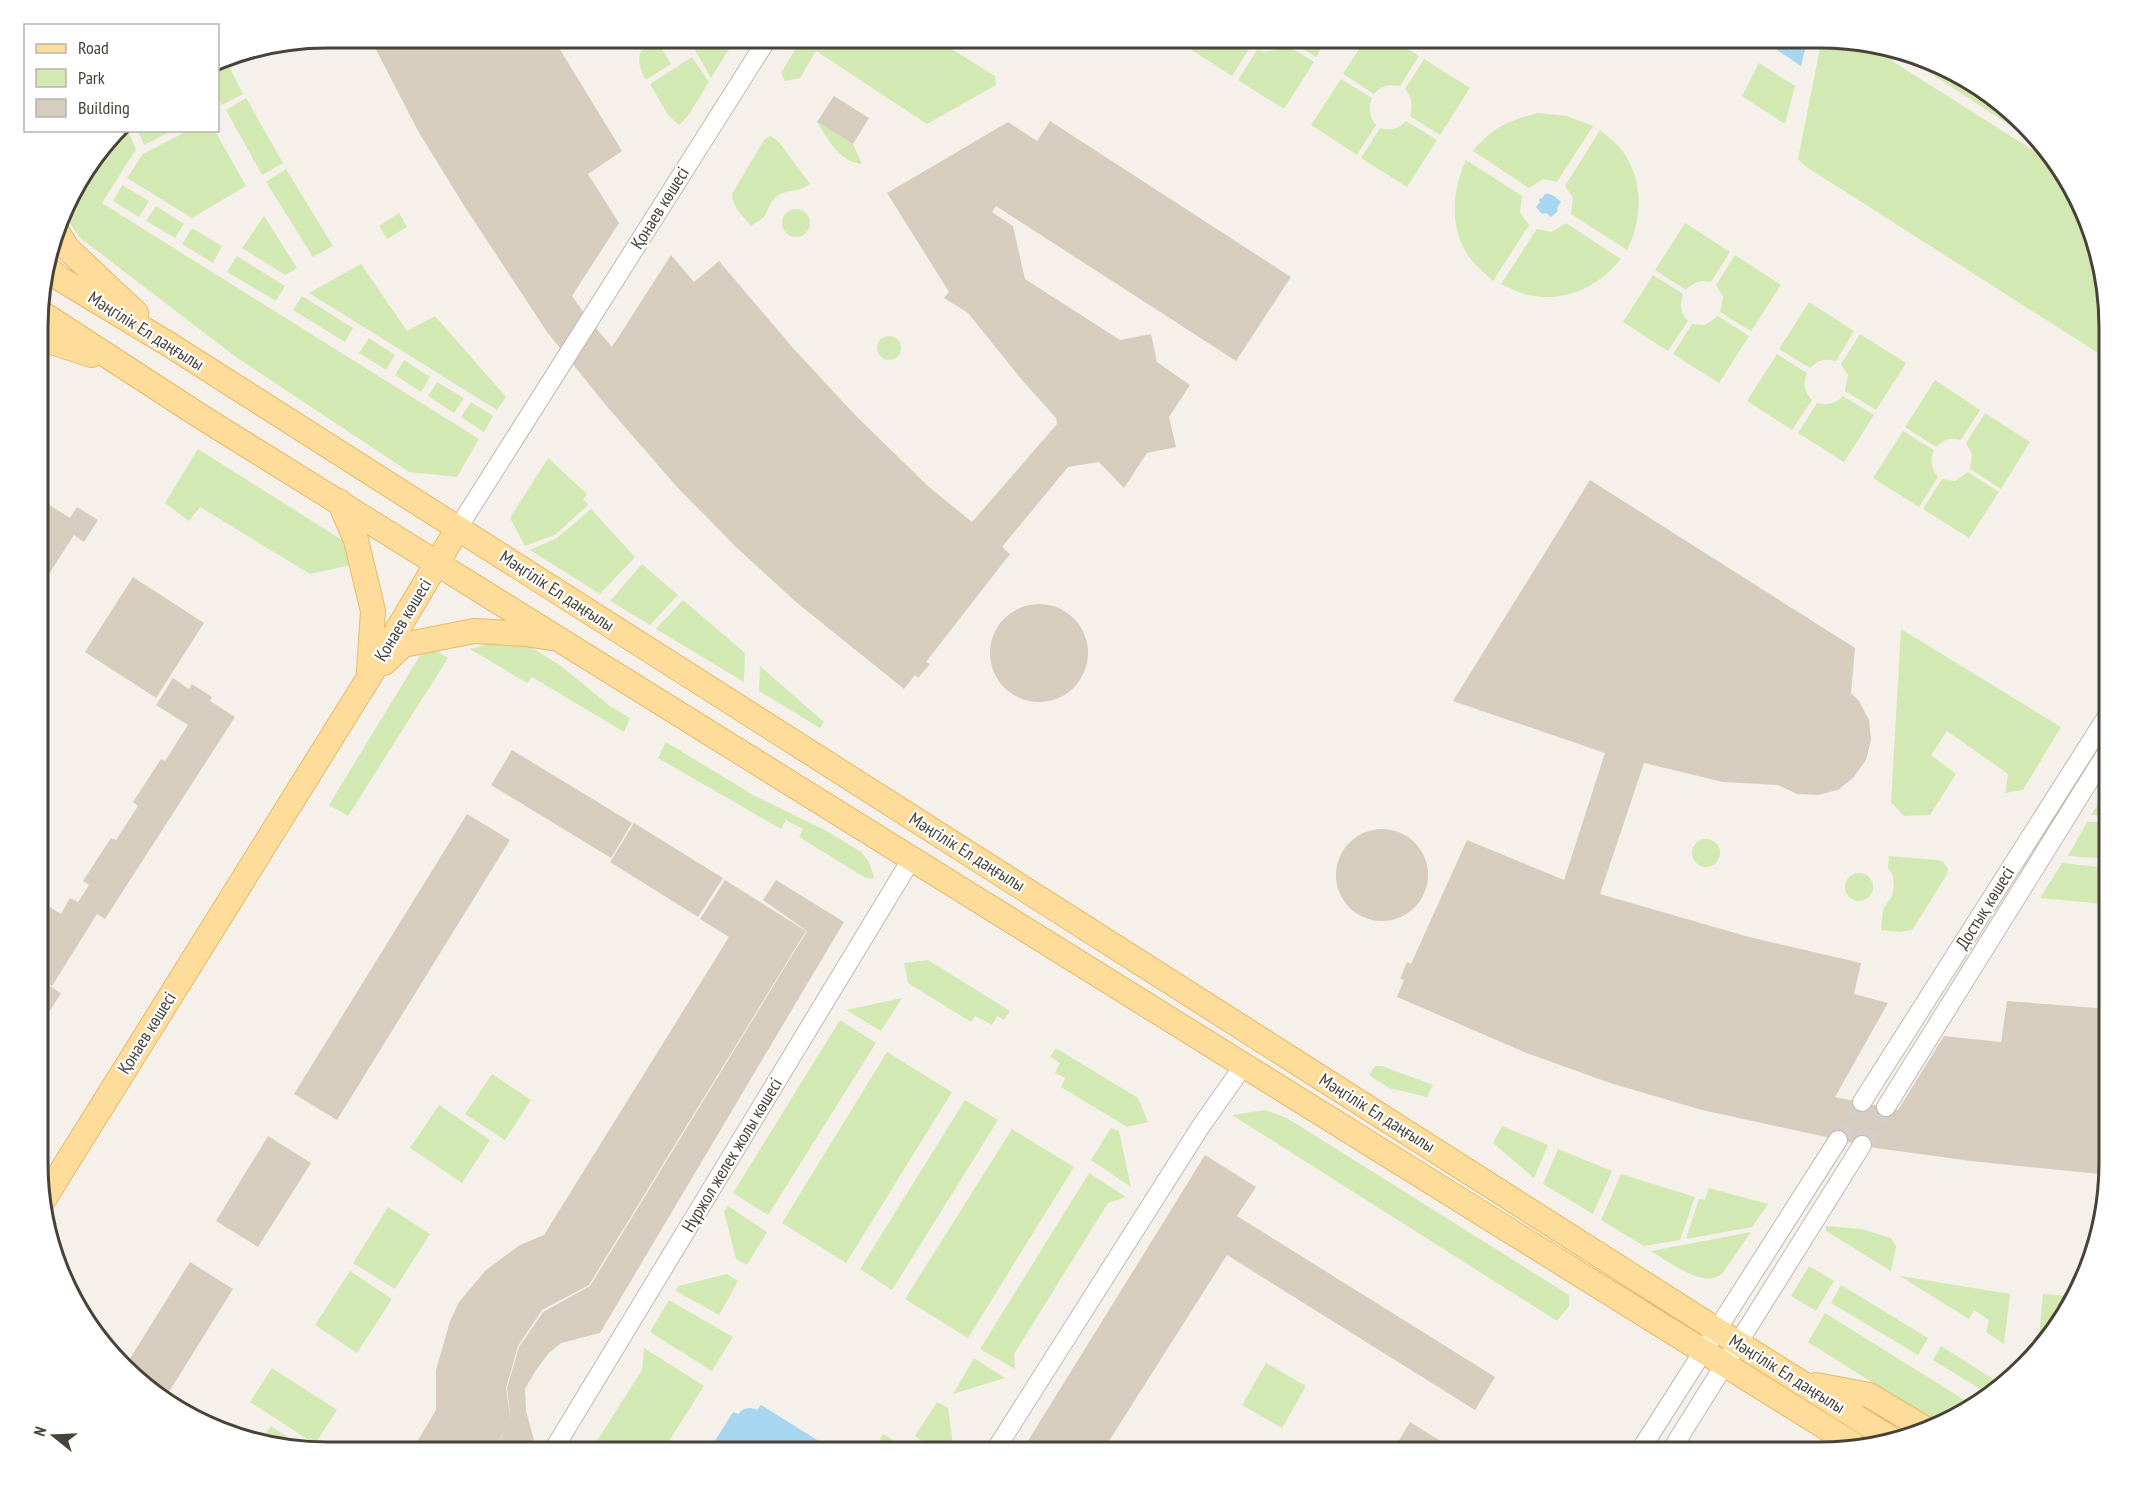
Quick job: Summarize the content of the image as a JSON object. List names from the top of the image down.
{
  "streets": {
    "main road": ["Қонаев көшесі", "Мәңгілік Ел даңғылы"],
    "street": ["Достық көшесі", "Нұржол желек жолы көшесі"]
  },
  "crossings": [
    ["Қонаев көшесі", "Мәңгілік Ел даңғылы"],
    ["Мәңгілік Ел даңғылы", "Нұржол желек жолы көшесі"]
  ],
  "legend": ["Road", "Park", "Building"],
  "north": "left"
}
